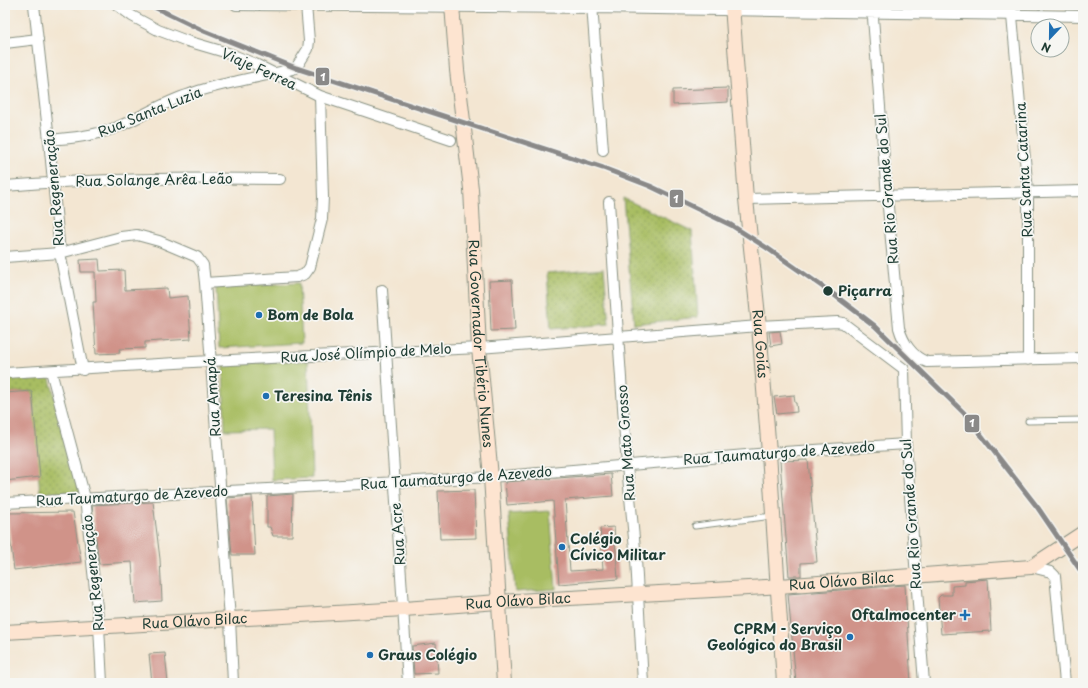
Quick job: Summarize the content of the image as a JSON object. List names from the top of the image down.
{
  "streets": {
    "street": [
      "Viaje Ferrea",
      "Rua Santa Luzia",
      "Rua Santa Catarina",
      "Rua Solange Arêa Leão",
      "Rua Regeneração",
      "Rua Rio Grande do Sul",
      "Rua Governador Tibério Nunes",
      "Rua Goiás",
      "Rua José Olímpio de Melo",
      "Rua Amapá",
      "Rua Mato Grosso",
      "Rua Taumaturgo de Azevedo",
      "Rua Acre",
      "Rua Olávo Bilac"
    ]
  },
  "crossings": [
    ["Viaje Ferrea", "Rua Santa Luzia"],
    ["Rua Santa Luzia", "Rua Regeneração"],
    ["Rua Santa Catarina", "Rua Rio Grande do Sul"],
    ["Rua Solange Arêa Leão", "Rua Regeneração"],
    ["Rua Regeneração", "Rua José Olímpio de Melo"],
    ["Rua Regeneração", "Rua Amapá"],
    ["Rua Regeneração", "Rua Taumaturgo de Azevedo"],
    ["Rua Regeneração", "Rua Olávo Bilac"],
    ["Rua Rio Grande do Sul", "Rua José Olímpio de Melo"],
    ["Rua Rio Grande do Sul", "Rua Taumaturgo de Azevedo"],
    ["Rua Rio Grande do Sul", "Rua Olávo Bilac"],
    ["Rua Governador Tibério Nunes", "Rua José Olímpio de Melo"],
    ["Rua Governador Tibério Nunes", "Rua Taumaturgo de Azevedo"],
    ["Rua Governador Tibério Nunes", "Rua Olávo Bilac"],
    ["Rua Goiás", "Rua José Olímpio de Melo"],
    ["Rua Goiás", "Rua Taumaturgo de Azevedo"],
    ["Rua Goiás", "Rua Olávo Bilac"],
    ["Rua José Olímpio de Melo", "Rua Amapá"],
    ["Rua José Olímpio de Melo", "Rua Mato Grosso"],
    ["Rua José Olímpio de Melo", "Rua Acre"],
    ["Rua Amapá", "Rua Taumaturgo de Azevedo"],
    ["Rua Amapá", "Rua Olávo Bilac"],
    ["Rua Mato Grosso", "Rua Taumaturgo de Azevedo"],
    ["Rua Mato Grosso", "Rua Olávo Bilac"],
    ["Rua Taumaturgo de Azevedo", "Rua Acre"],
    ["Rua Acre", "Rua Olávo Bilac"]
  ],
  "places": {
    "other": [
      "Piçarra",
      "Bom de Bola",
      "Teresina Tênis",
      "Colégio Cívico Militar",
      "CPRM - Serviço Geológico do Brasil",
      "Graus Colégio"
    ],
    "health": ["Oftalmocenter"]
  },
  "lines": ["transit line 1"],
  "north": "bottom"
}
